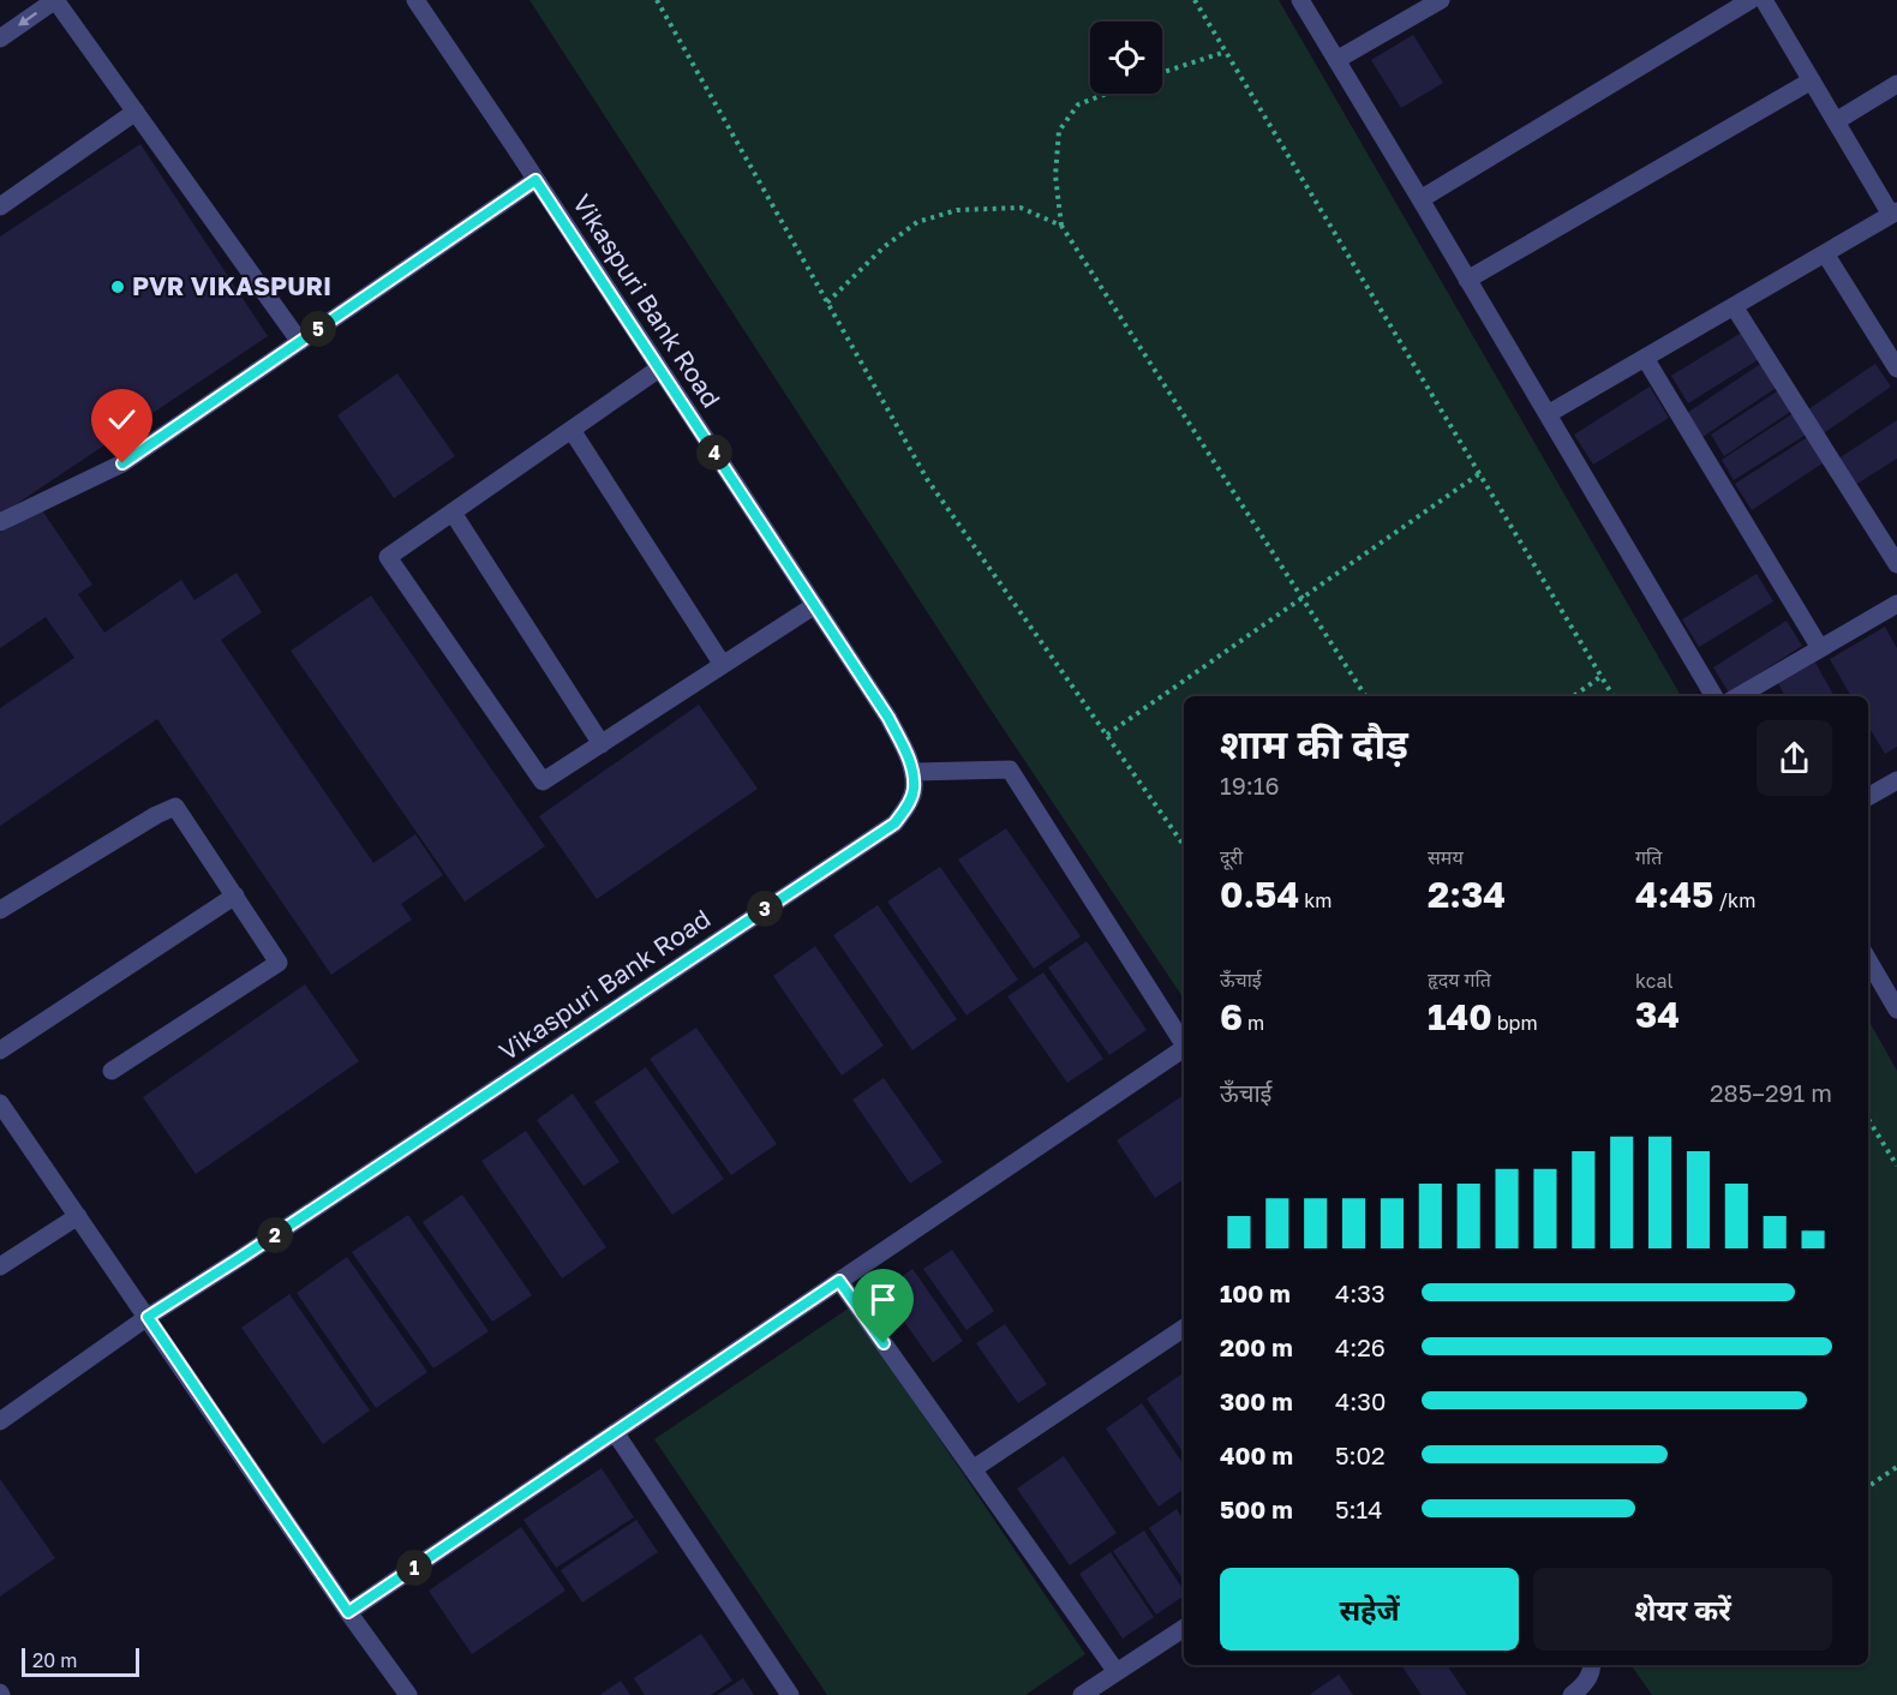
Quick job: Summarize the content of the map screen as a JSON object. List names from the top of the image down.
{
  "streets": {
    "street": ["Vikaspuri Bank Road"]
  },
  "places": ["PVR VIKASPURI"],
  "scale_bar": "20 m",
  "page": {
    "pins": [
      "5",
      "4",
      "3",
      "2",
      "1"
    ],
    "heading": ["शाम की दौड़", "19:16"],
    "stats": [
      ["दूरी", "0.54 km"],
      ["समय", "2:34"],
      ["गति", "4:45 /km"],
      ["ऊँचाई", "6 m"],
      ["हृदय गति", "140 bpm"],
      ["kcal", "34"]
    ],
    "chart": ["ऊँचाई", "285–291 m"],
    "list": [
      {
        "name": "100 m",
        "note": "4:33"
      },
      {
        "name": "200 m",
        "note": "4:26"
      },
      {
        "name": "300 m",
        "note": "4:30"
      },
      {
        "name": "400 m",
        "note": "5:02"
      },
      {
        "name": "500 m",
        "note": "5:14"
      }
    ],
    "buttons": ["सहेजें", "शेयर करें"],
    "scale": "20 m"
  }
}
